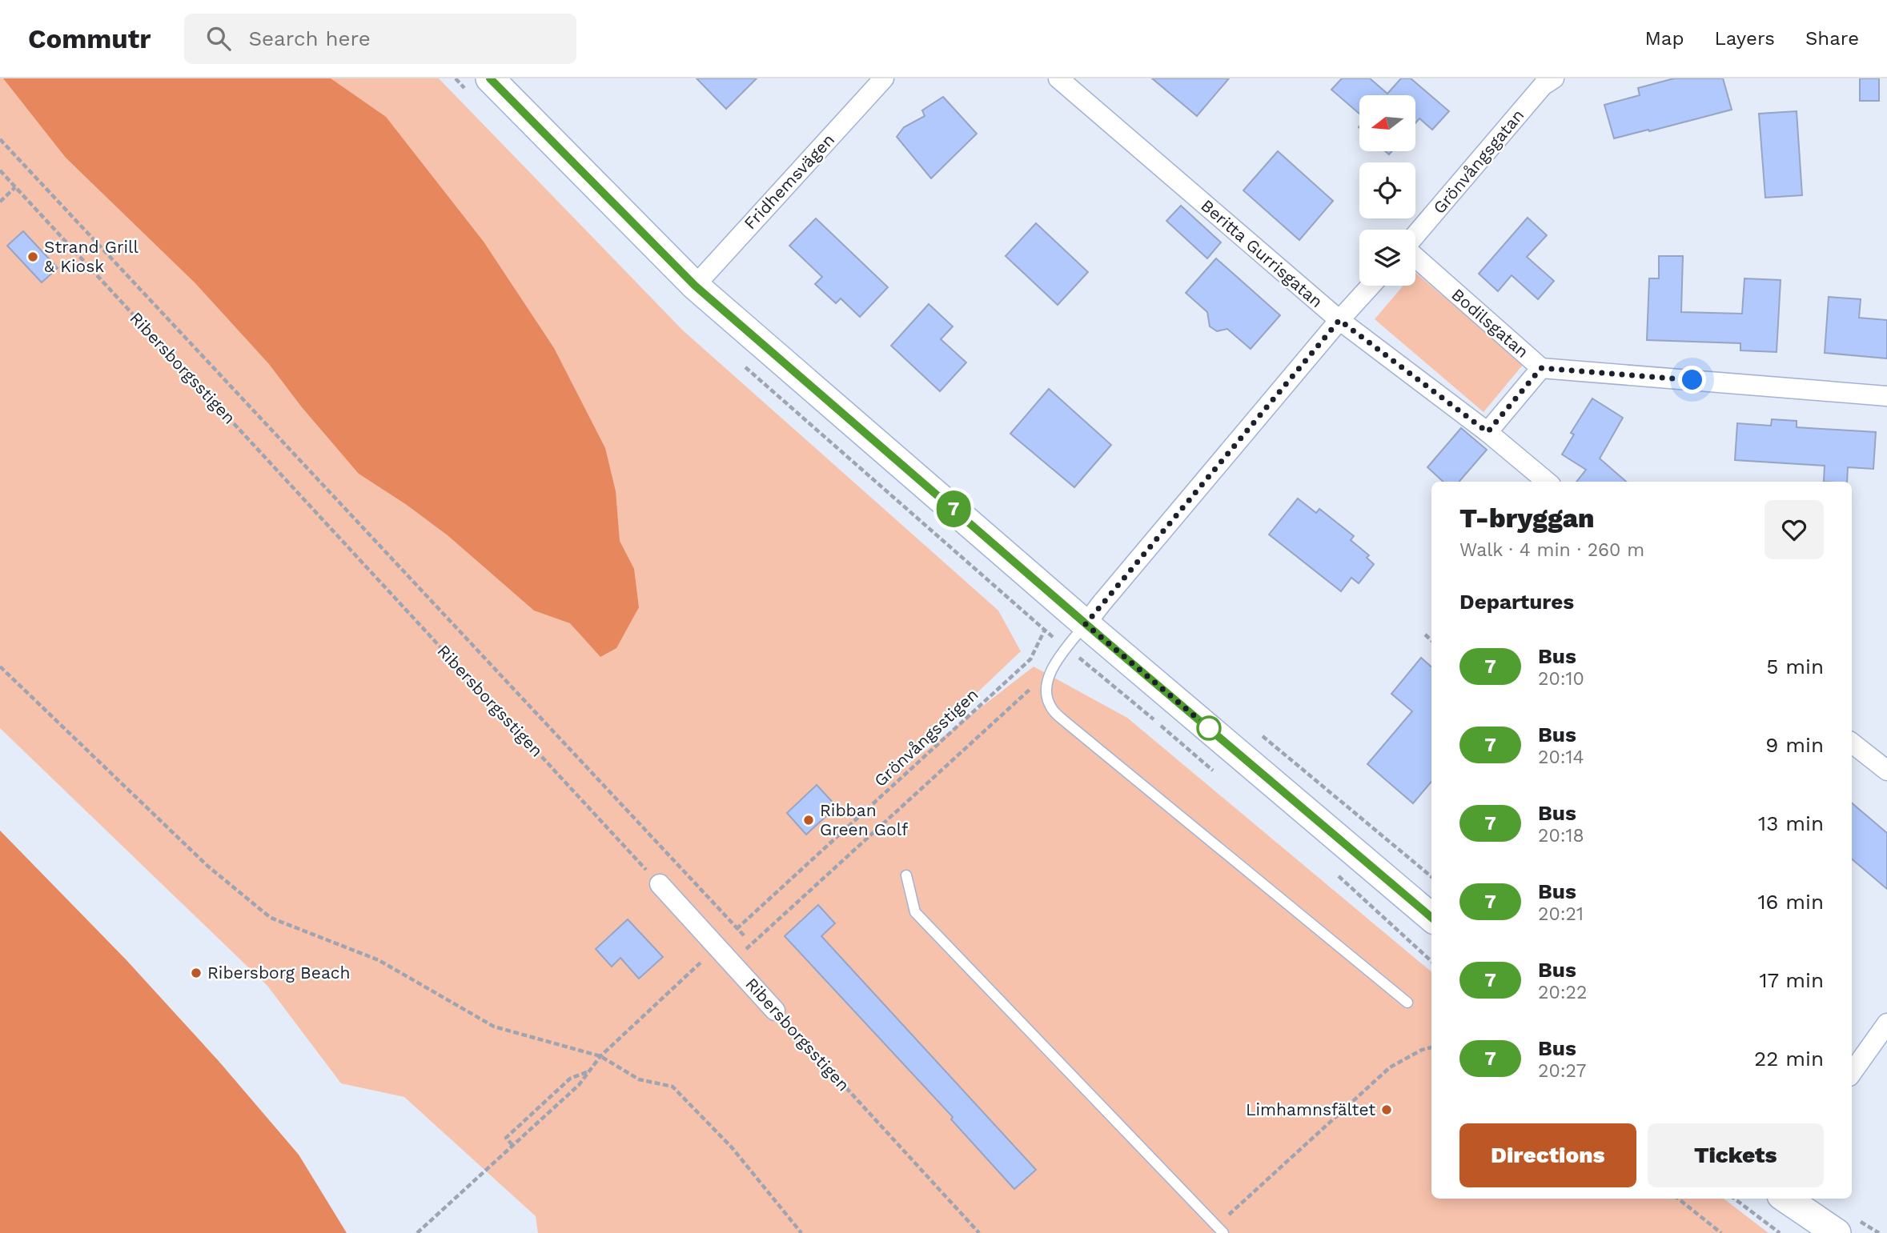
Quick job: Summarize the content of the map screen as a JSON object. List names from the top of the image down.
{
  "streets": {
    "street": [
      "Grönvångsgatan",
      "Fridhemsvägen",
      "Beritta Gurrisgatan",
      "Bodilsgatan",
      "Ribersborgsstigen"
    ],
    "path": ["Grönvångsstigen"]
  },
  "crossings": [
    ["Ribersborgsstigen", "Grönvångsstigen"]
  ],
  "places": [
    "Strand Grill & Kiosk",
    "Ribban Green Golf",
    "Ribersborg Beach",
    "Limhamnsfältet"
  ],
  "lines": ["bus line 7"],
  "north": "left",
  "page": {
    "header": "Commutr",
    "search": "Search here",
    "nav": ["Map", "Layers", "Share"],
    "on_map": "7",
    "heading": [
      ["T-bryggan", "Walk · 4 min · 260 m"],
      "Departures"
    ],
    "list": [
      {
        "mark": "7",
        "name": "Bus",
        "note": "20:10",
        "value": "5 min"
      },
      {
        "mark": "7",
        "name": "Bus",
        "note": "20:14",
        "value": "9 min"
      },
      {
        "mark": "7",
        "name": "Bus",
        "note": "20:18",
        "value": "13 min"
      },
      {
        "mark": "7",
        "name": "Bus",
        "note": "20:21",
        "value": "16 min"
      },
      {
        "mark": "7",
        "name": "Bus",
        "note": "20:22",
        "value": "17 min"
      },
      {
        "mark": "7",
        "name": "Bus",
        "note": "20:27",
        "value": "22 min"
      }
    ],
    "buttons": ["Directions", "Tickets"]
  }
}
